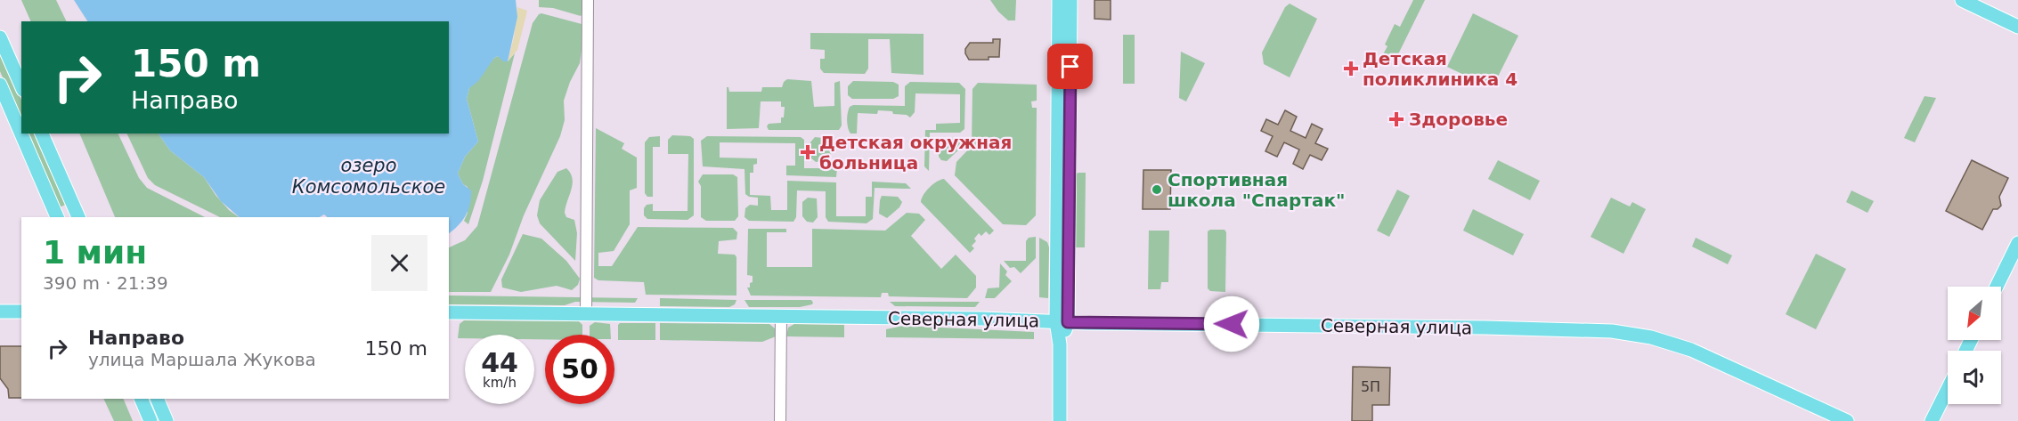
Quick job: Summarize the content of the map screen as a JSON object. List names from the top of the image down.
{
  "streets": {
    "main road": ["Северная улица"]
  },
  "water": ["озеро Комсомольское"],
  "places": {
    "health": ["Детская поликлиника 4", "Здоровье", "Детская окружная больница"],
    "other": ["Спортивная школа \"Спартак\""]
  },
  "house_numbers": ["5П"],
  "north": "bottom left",
  "page": {
    "turn": ["150 m", "Направо"],
    "heading": ["1 мин", "390 m · 21:39"],
    "list": [
      {
        "name": "Направо",
        "note": "улица Маршала Жукова",
        "value": "150 m"
      }
    ],
    "speed": "44 km/h",
    "limit": "50"
  }
}
